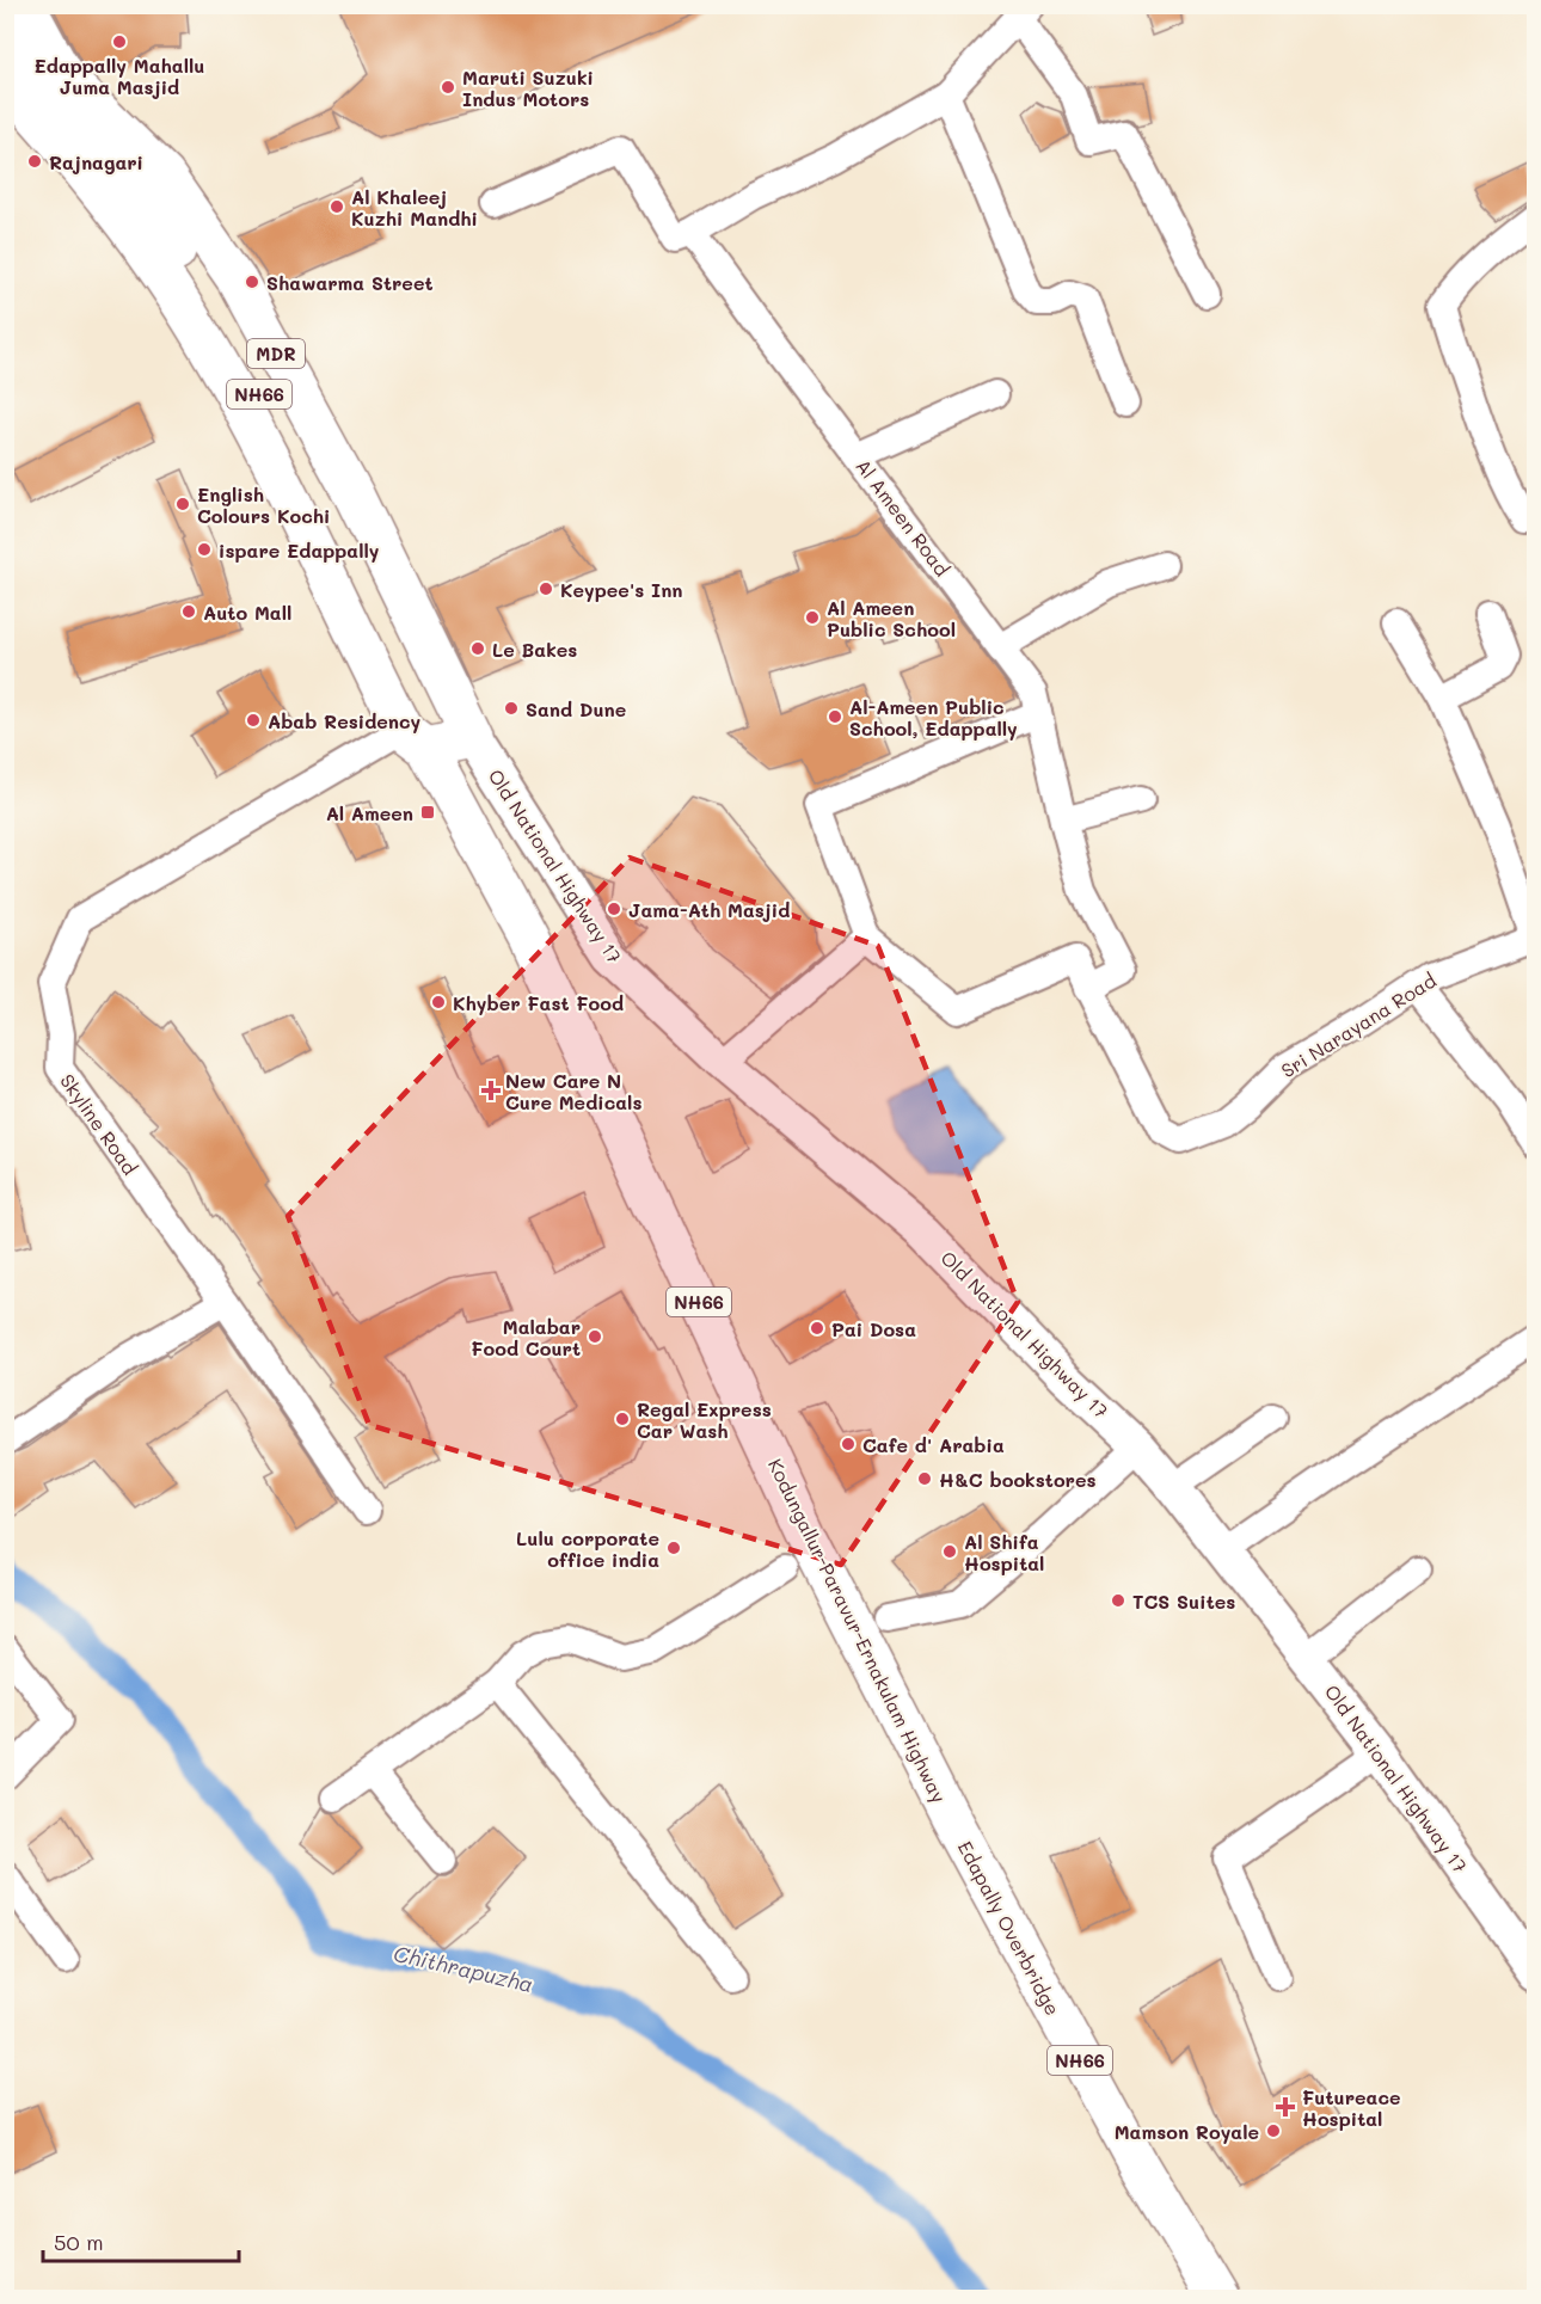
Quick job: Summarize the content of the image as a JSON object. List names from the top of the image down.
{
  "streets": {
    "main road": [
      "MDR",
      "NH66",
      "Old National Highway 17",
      "Kodungallur-Paravur-Ernakulam Highway",
      "Edapally Overbridge"
    ],
    "street": ["Al Ameen Road", "Sri Narayana Road", "Skyline Road"]
  },
  "crossings": [
    ["NH66", "Old National Highway 17"],
    ["NH66", "Kodungallur-Paravur-Ernakulam Highway"],
    ["Al Ameen Road", "Sri Narayana Road"],
    ["Old National Highway 17", "Kodungallur-Paravur-Ernakulam Highway"],
    ["Skyline Road", "Kodungallur-Paravur-Ernakulam Highway"],
    ["Kodungallur-Paravur-Ernakulam Highway", "Edapally Overbridge"]
  ],
  "water": ["Chithrapuzha"],
  "places": {
    "other": [
      "Edappally Mahallu Juma Masjid",
      "Maruti Suzuki Indus Motors",
      "Rajnagari",
      "Al Khaleej Kuzhi Mandhi",
      "Shawarma Street",
      "English Colours Kochi",
      "ispare Edappally",
      "Keypee's Inn",
      "Auto Mall",
      "Al Ameen Public School",
      "Le Bakes",
      "Sand Dune",
      "Al-Ameen Public School, Edappally",
      "Abab Residency",
      "Jama-Ath Masjid",
      "Khyber Fast Food",
      "Pai Dosa",
      "Malabar Food Court",
      "Regal Express Car Wash",
      "Cafe d' Arabia",
      "H&C bookstores",
      "Lulu corporate office india",
      "Al Shifa Hospital",
      "TCS Suites",
      "Mamson Royale"
    ],
    "transit": ["Al Ameen"],
    "health": ["New Care N Cure Medicals", "Futureace Hospital"]
  },
  "scale_bar": "50 m"
}
